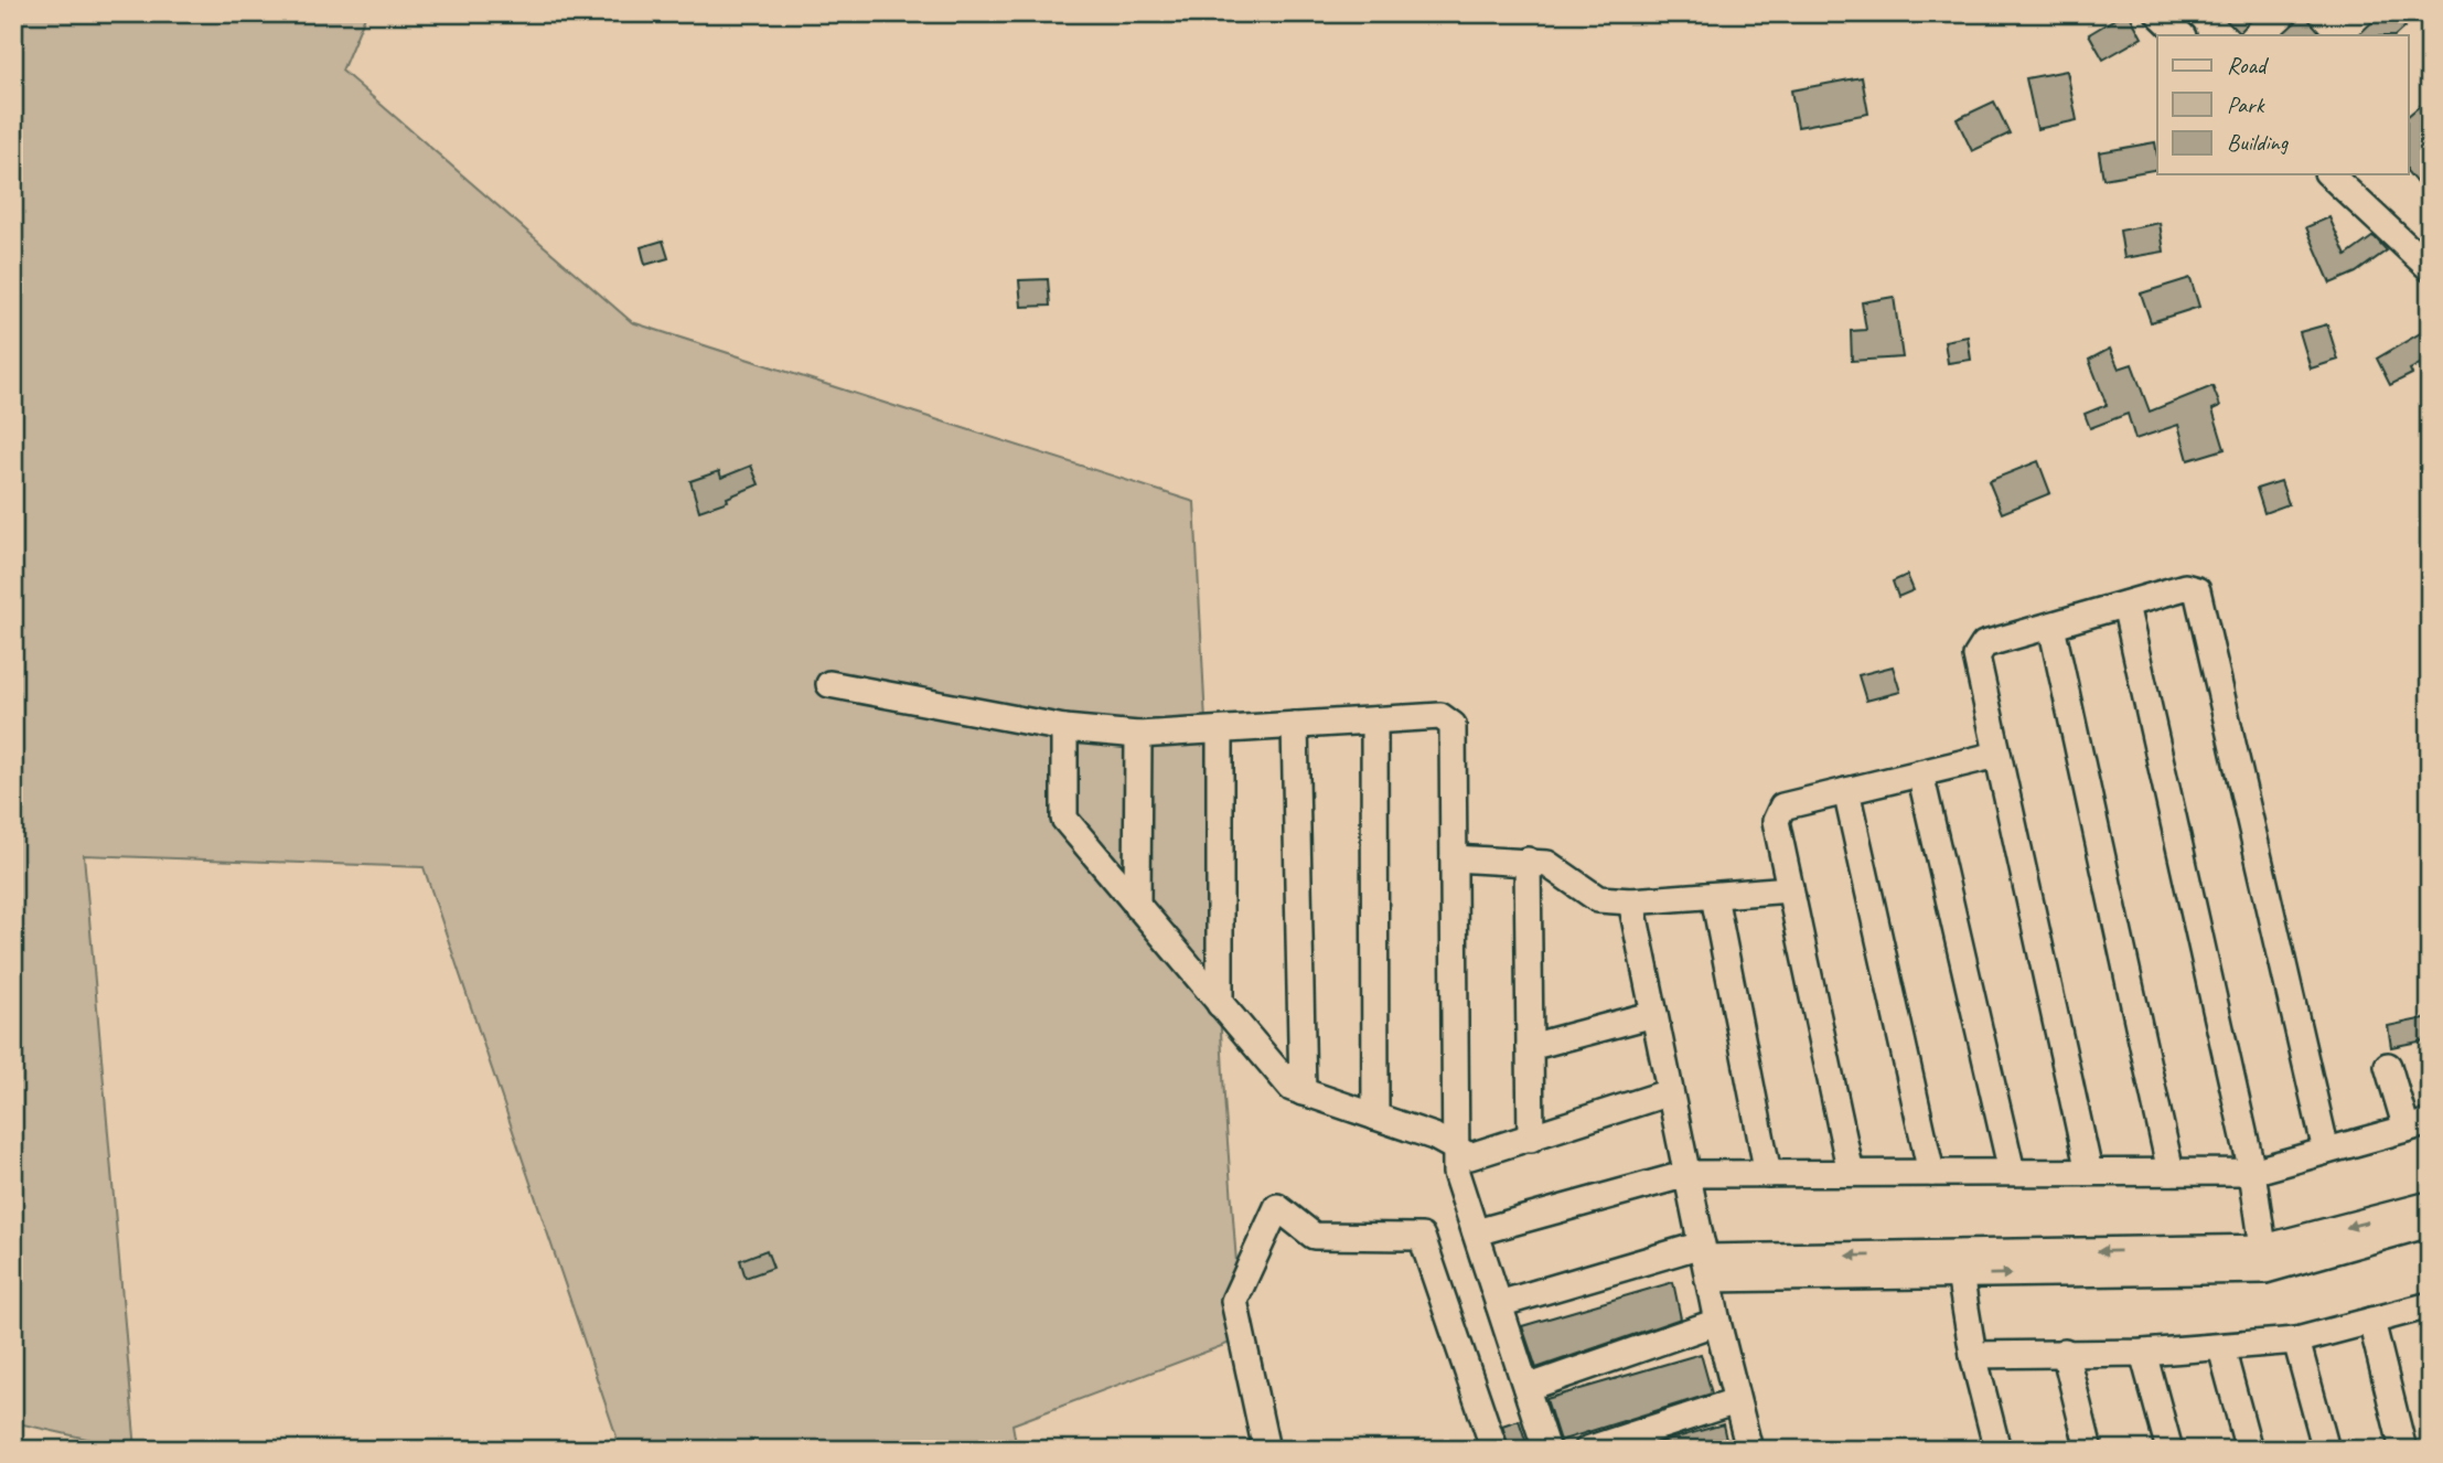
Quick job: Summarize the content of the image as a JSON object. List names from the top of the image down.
{
  "legend": ["Road", "Park", "Building"]
}
